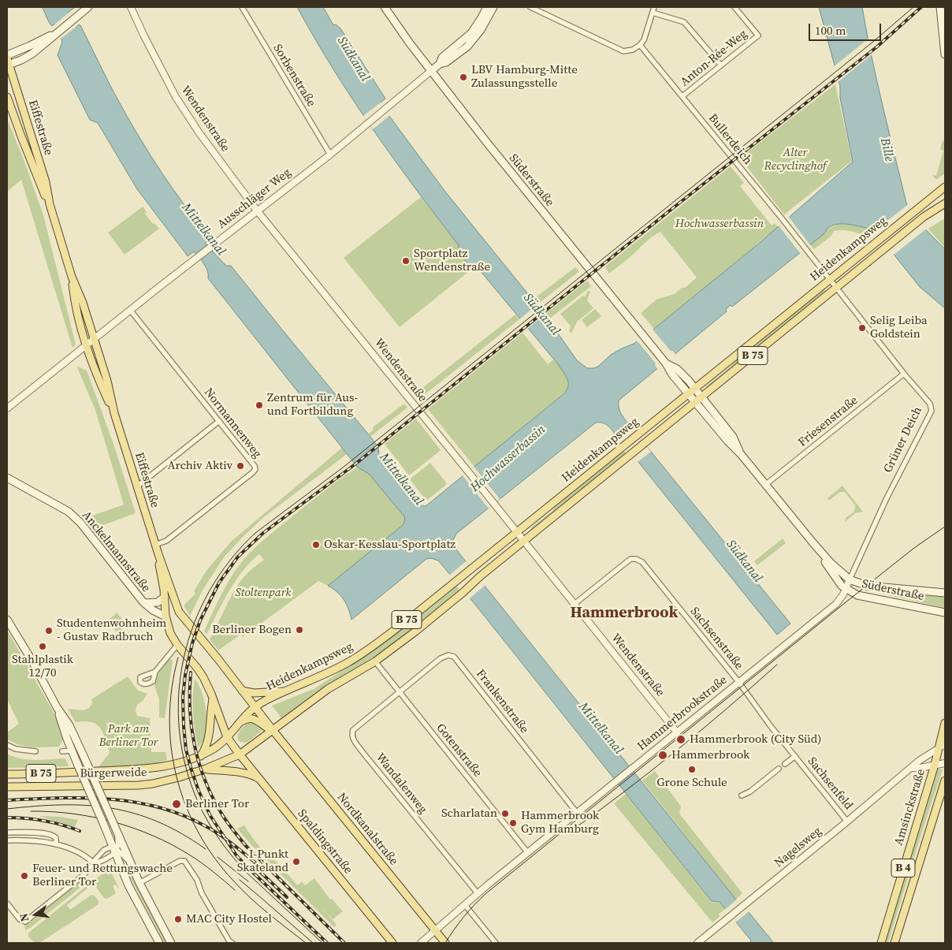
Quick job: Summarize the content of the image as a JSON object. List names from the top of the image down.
{
  "streets": {
    "main road": [
      "Eiffestraße",
      "Süderstraße",
      "Ausschläger Weg",
      "Heidenkampsweg",
      "B 75",
      "Anckelmannstraße",
      "Bürgerweide",
      "Amsinckstraße",
      "Nordkanalstraße",
      "Spaldingstraße",
      "B 4"
    ],
    "street": [
      "Anton-Rée-Weg",
      "Sorbenstraße",
      "Wendenstraße",
      "Bullerdeich",
      "Friesenstraße",
      "Normannenweg",
      "Grüner Deich",
      "Sachsenstraße",
      "Frankenstraße",
      "Hammerbrookstraße",
      "Gotenstraße",
      "Wandalenweg",
      "Sachsenfeld",
      "Nagelsweg"
    ]
  },
  "crossings": [
    ["Anton-Rée-Weg", "Bullerdeich"],
    ["Sorbenstraße", "Ausschläger Weg"],
    ["Wendenstraße", "Ausschläger Weg"],
    ["Wendenstraße", "Heidenkampsweg"],
    ["Wendenstraße", "Sachsenstraße"],
    ["Wendenstraße", "Hammerbrookstraße"],
    ["Eiffestraße", "Ausschläger Weg"],
    ["Eiffestraße", "Normannenweg"],
    ["Eiffestraße", "Anckelmannstraße"],
    ["Eiffestraße", "Nordkanalstraße"],
    ["Eiffestraße", "Spaldingstraße"],
    ["Bullerdeich", "Heidenkampsweg"],
    ["Bullerdeich", "Grüner Deich"],
    ["Süderstraße", "Ausschläger Weg"],
    ["Süderstraße", "Heidenkampsweg"],
    ["Süderstraße", "Friesenstraße"],
    ["Süderstraße", "Grüner Deich"],
    ["Süderstraße", "Hammerbrookstraße"],
    ["Ausschläger Weg", "Normannenweg"],
    ["Heidenkampsweg", "B 75"],
    ["Heidenkampsweg", "Grüner Deich"],
    ["Heidenkampsweg", "Gotenstraße"],
    ["Heidenkampsweg", "Nordkanalstraße"],
    ["B 75", "Bürgerweide"],
    ["B 75", "Nordkanalstraße"],
    ["B 75", "Spaldingstraße"],
    ["Friesenstraße", "Grüner Deich"],
    ["Grüner Deich", "Hammerbrookstraße"],
    ["Sachsenstraße", "Hammerbrookstraße"],
    ["Sachsenstraße", "Sachsenfeld"],
    ["Frankenstraße", "Hammerbrookstraße"],
    ["Frankenstraße", "Gotenstraße"],
    ["Frankenstraße", "Wandalenweg"],
    ["Hammerbrookstraße", "Gotenstraße"],
    ["Hammerbrookstraße", "Wandalenweg"],
    ["Hammerbrookstraße", "Sachsenfeld"],
    ["Hammerbrookstraße", "Nordkanalstraße"],
    ["Gotenstraße", "Wandalenweg"],
    ["Bürgerweide", "Spaldingstraße"],
    ["Sachsenfeld", "Nagelsweg"],
    ["Amsinckstraße", "Nagelsweg"]
  ],
  "districts": ["Hammerbrook"],
  "water": [
    "Südkanal",
    "Bille",
    "Mittelkanal",
    "Hochwasserbassin"
  ],
  "parks": [
    "Alter Recyclinghof",
    "Hochwasserbassin",
    "Stoltenpark",
    "Park am Berliner Tor"
  ],
  "places": [
    "LBV Hamburg-Mitte Zulassungsstelle",
    "Sportplatz Wendenstraße",
    "Selig Leiba Goldstein",
    "Zentrum für Aus- und Fortbildung",
    "Archiv Aktiv",
    "Oskar-Kesslau-Sportplatz",
    "Berliner Bogen",
    "Studentenwohnheim - Gustav Radbruch",
    "Stahlplastik 12/70",
    "Hammerbrook (City Süd)",
    "Hammerbrook",
    "Grone Schule",
    "Berliner Tor",
    "Scharlatan",
    "Hammerbrook Gym Hamburg",
    "I-Punkt Skateland",
    "Feuer- und Rettungswache Berliner Tor",
    "MAC City Hostel"
  ],
  "scale_bar": "100 m",
  "north": "left"
}
